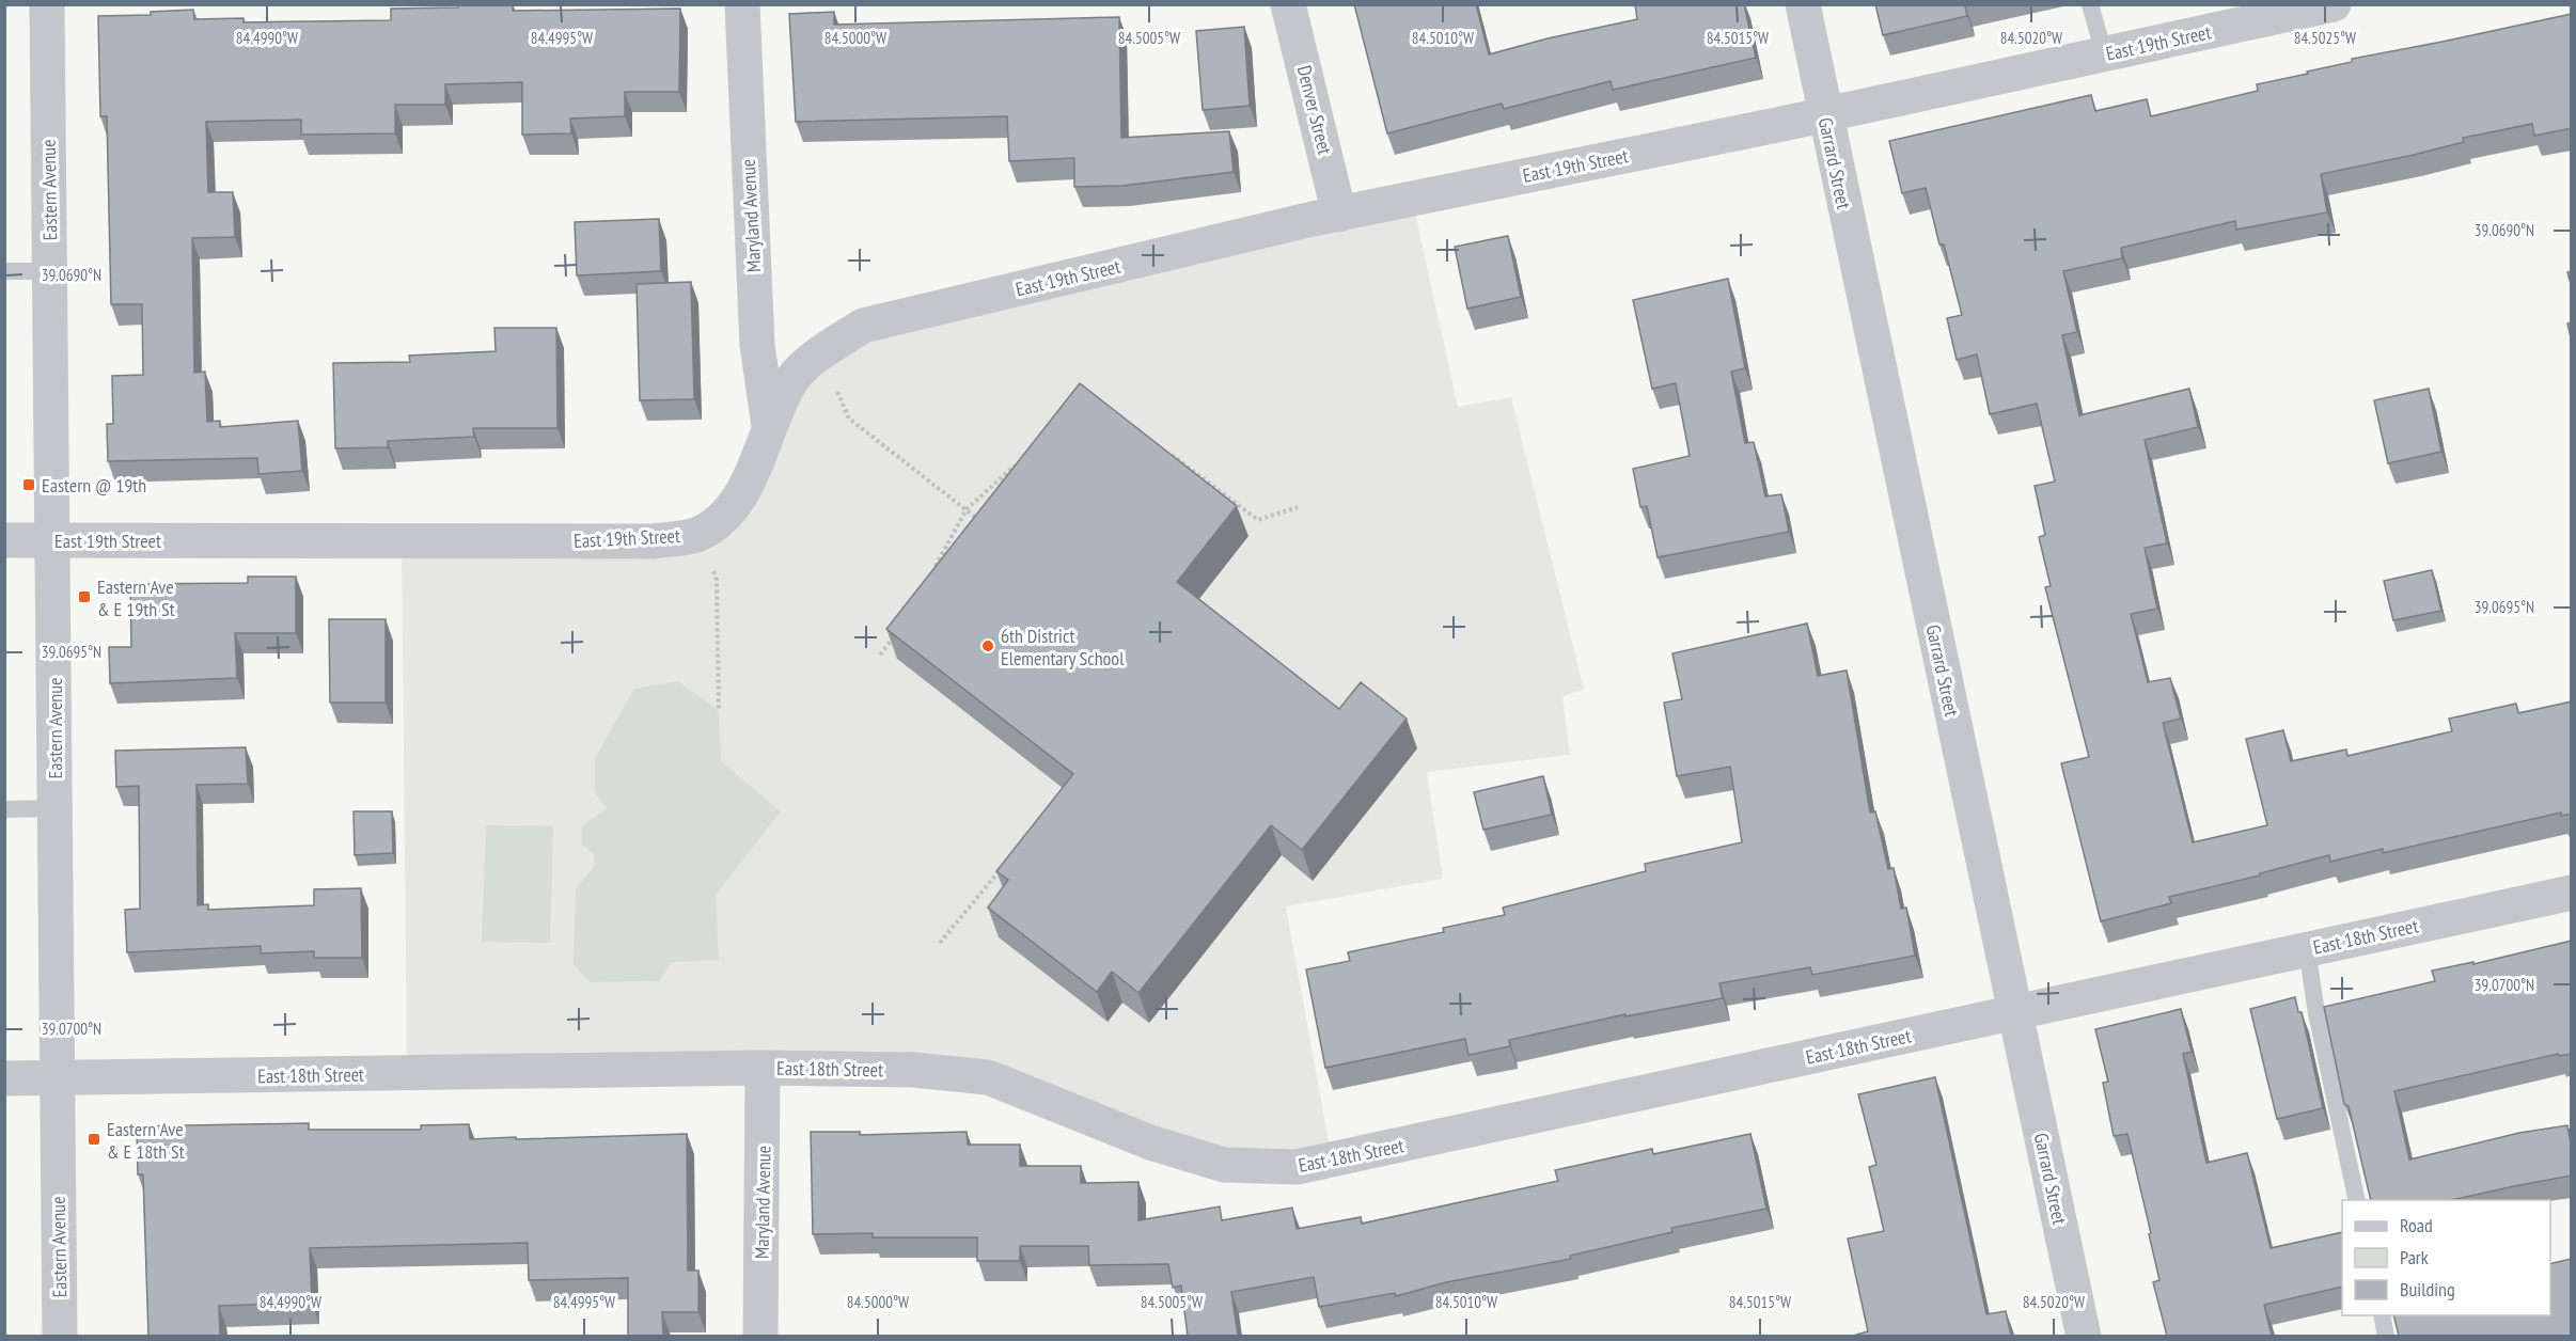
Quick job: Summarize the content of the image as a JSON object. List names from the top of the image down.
{
  "streets": {
    "street": [
      "East 19th Street",
      "Denver Street",
      "Garrard Street",
      "Eastern Avenue",
      "Maryland Avenue",
      "East 18th Street"
    ]
  },
  "crossings": [
    ["East 19th Street", "Denver Street"],
    ["East 19th Street", "Garrard Street"],
    ["East 19th Street", "Eastern Avenue"],
    ["East 19th Street", "Maryland Avenue"],
    ["Garrard Street", "East 18th Street"],
    ["Eastern Avenue", "East 18th Street"],
    ["Maryland Avenue", "East 18th Street"]
  ],
  "places": {
    "transit": ["Eastern @ 19th", "Eastern Ave & E 19th St", "Eastern Ave & E 18th St"],
    "other": ["6th District Elementary School"]
  },
  "legend": ["Road", "Park", "Building"],
  "coordinates": [
    "84.4990°W",
    "84.4995°W",
    "84.5000°W",
    "84.5005°W",
    "84.5010°W",
    "84.5015°W",
    "84.5020°W",
    "84.5025°W",
    "39.0690°N",
    "39.0695°N",
    "39.0700°N"
  ]
}
